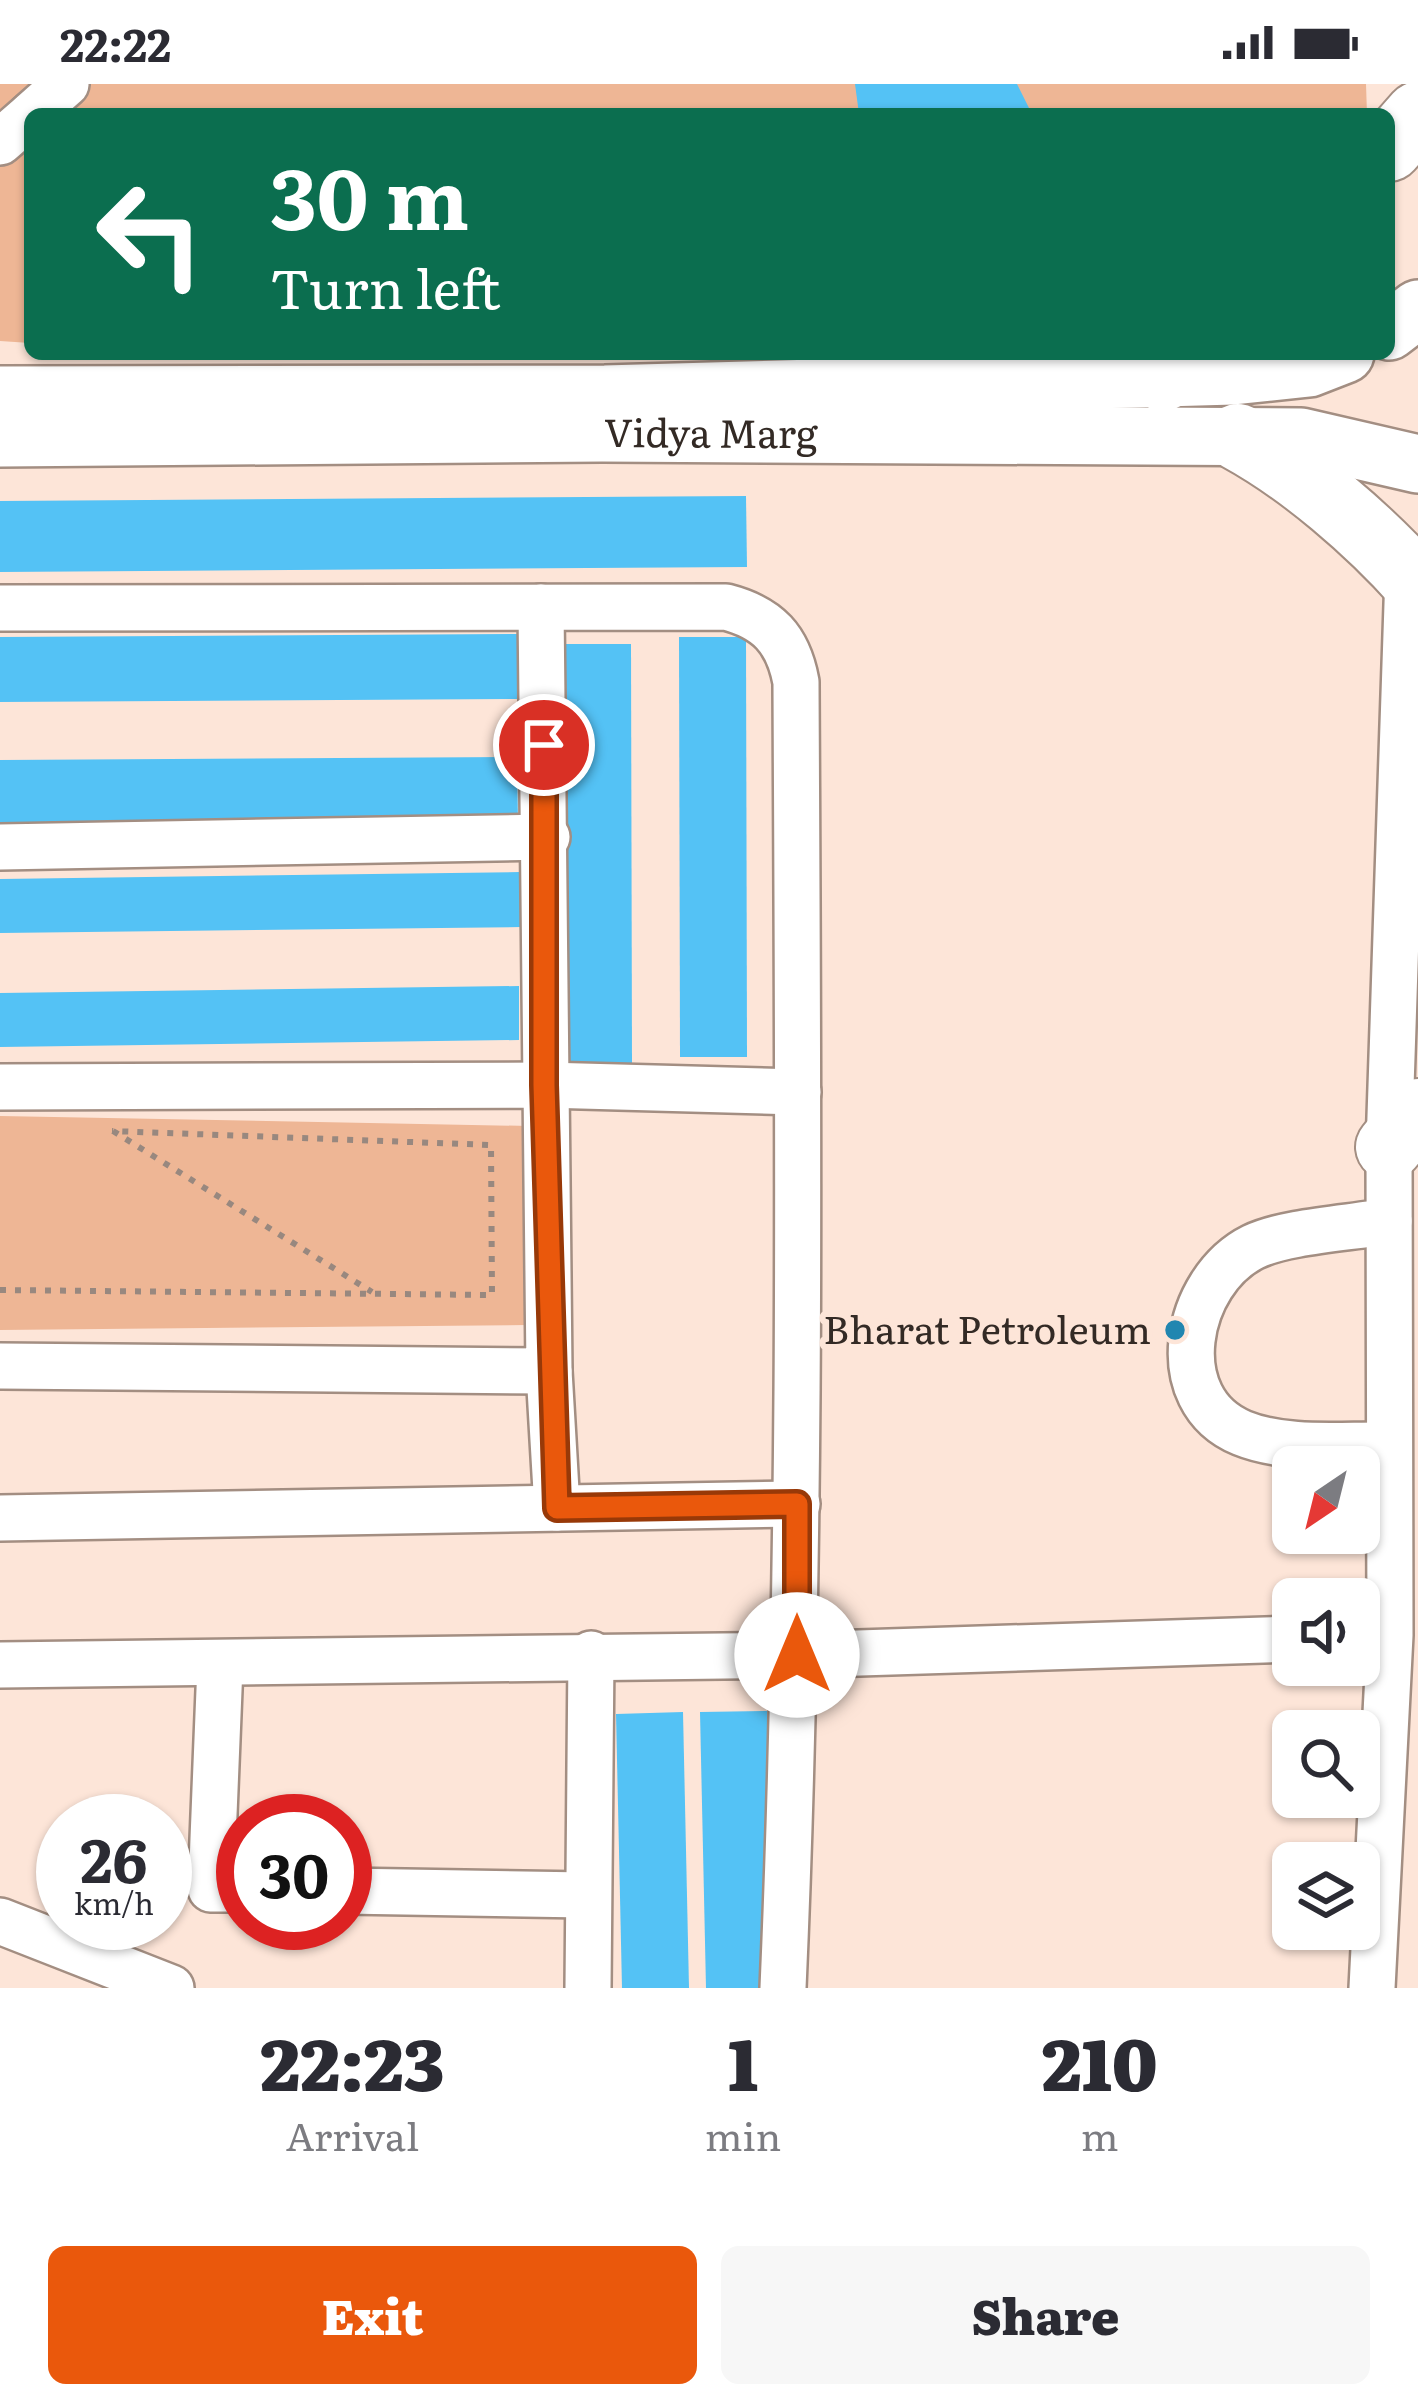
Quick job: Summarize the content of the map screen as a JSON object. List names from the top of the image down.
{
  "streets": {
    "main road": ["Vidya Marg"]
  },
  "places": ["Bharat Petroleum"],
  "north": "bottom left",
  "page": {
    "status": "22:22",
    "turn": ["30 m", "Turn left"],
    "speed": "26 km/h",
    "limit": "30",
    "eta": [
      "22:23",
      "Arrival",
      "1",
      "min",
      "210",
      "m"
    ],
    "buttons": ["Exit", "Share"]
  }
}
